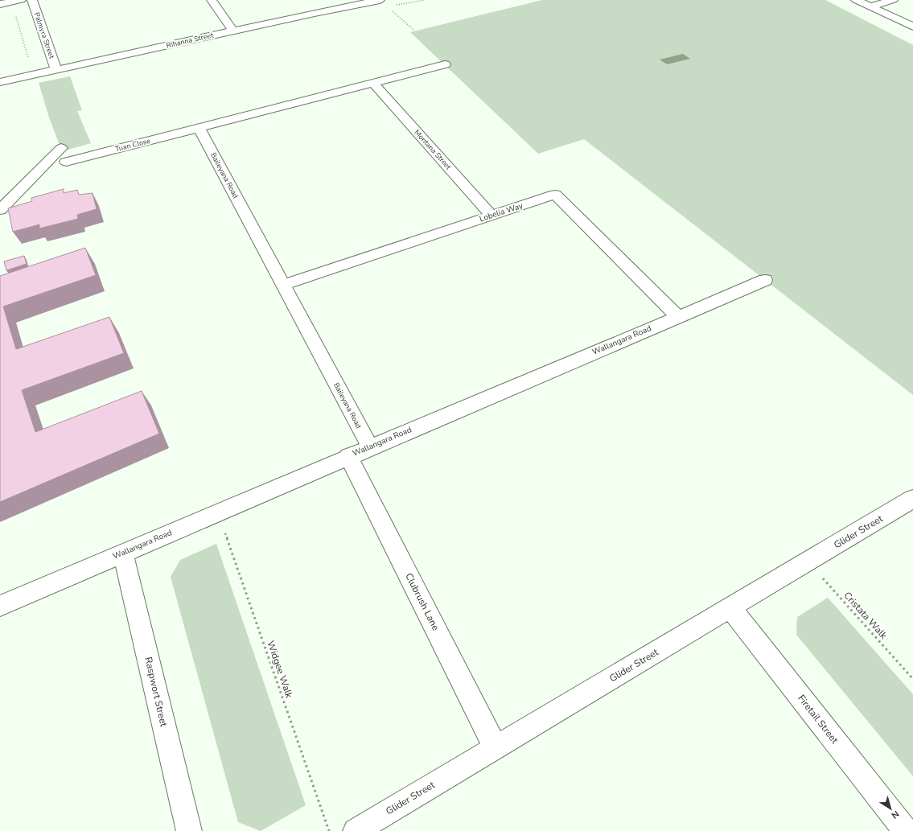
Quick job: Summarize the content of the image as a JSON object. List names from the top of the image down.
{
  "streets": {
    "street": [
      "Palmyra Street",
      "Rihanna Street",
      "Tuan Close",
      "Montana Street",
      "Baileyana Road",
      "Lobelia Way",
      "Wallangara Road",
      "Glider Street",
      "Clubrush Lane",
      "Raspwort Street",
      "Firetail Street"
    ],
    "path": ["Cristata Walk", "Widgee Walk"]
  },
  "crossings": [
    ["Palmyra Street", "Rihanna Street"],
    ["Tuan Close", "Baileyana Road"],
    ["Montana Street", "Lobelia Way"],
    ["Baileyana Road", "Lobelia Way"],
    ["Baileyana Road", "Wallangara Road"],
    ["Lobelia Way", "Wallangara Road"],
    ["Wallangara Road", "Clubrush Lane"],
    ["Wallangara Road", "Widgee Walk"],
    ["Wallangara Road", "Raspwort Street"],
    ["Glider Street", "Clubrush Lane"],
    ["Glider Street", "Cristata Walk"],
    ["Glider Street", "Firetail Street"]
  ],
  "north": "bottom right"
}
